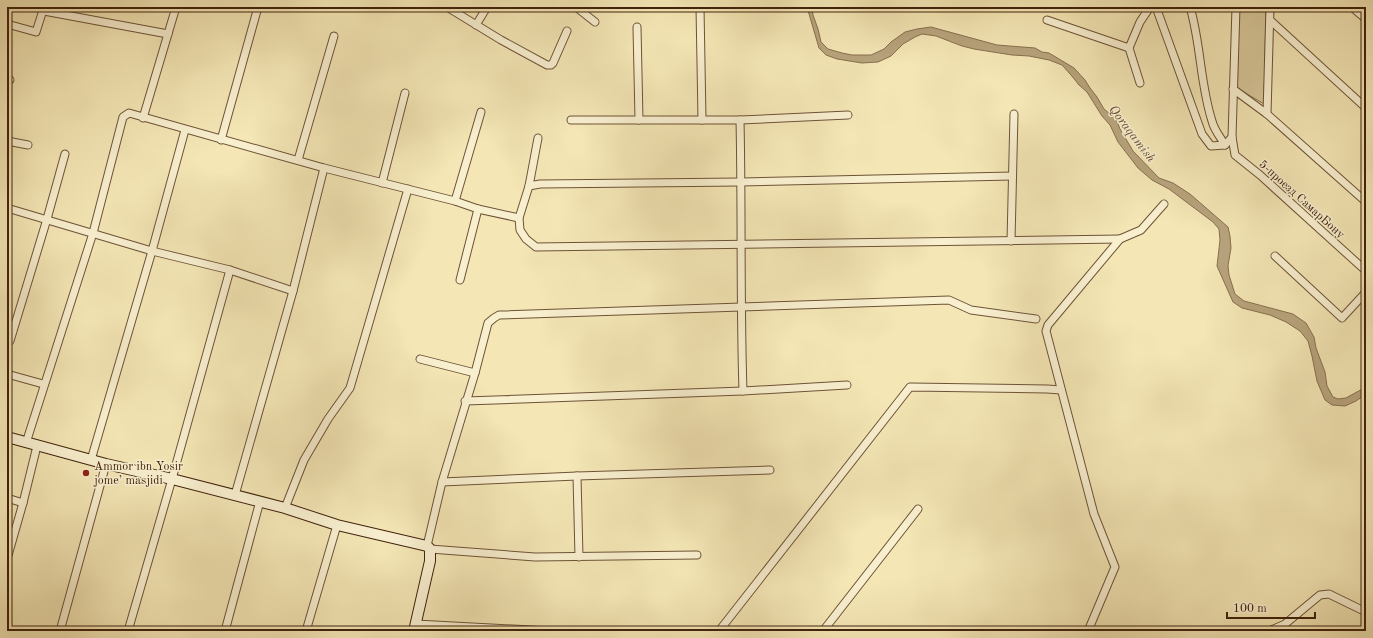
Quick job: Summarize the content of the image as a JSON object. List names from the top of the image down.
{
  "streets": {
    "street": ["5-проезд СамарБону"]
  },
  "water": ["Qoraqamish"],
  "places": ["Ammor ibn Yosir jome’ masjidi"],
  "scale_bar": "100 m"
}
